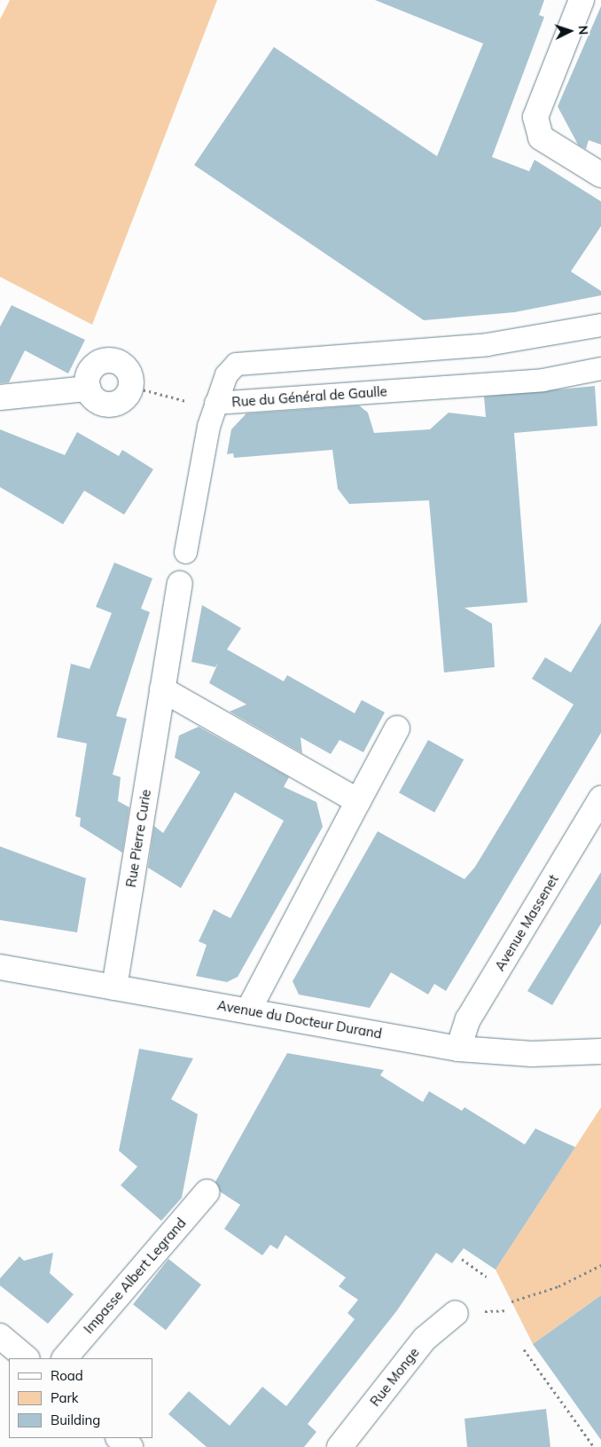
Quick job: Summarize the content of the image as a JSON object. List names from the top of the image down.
{
  "streets": {
    "street": [
      "Rue du Général de Gaulle",
      "Rue Pierre Curie",
      "Avenue Massenet",
      "Avenue du Docteur Durand",
      "Impasse Albert Legrand",
      "Rue Monge"
    ]
  },
  "crossings": [
    ["Rue Pierre Curie", "Avenue du Docteur Durand"],
    ["Avenue Massenet", "Avenue du Docteur Durand"]
  ],
  "legend": ["Road", "Park", "Building"],
  "north": "right"
}
